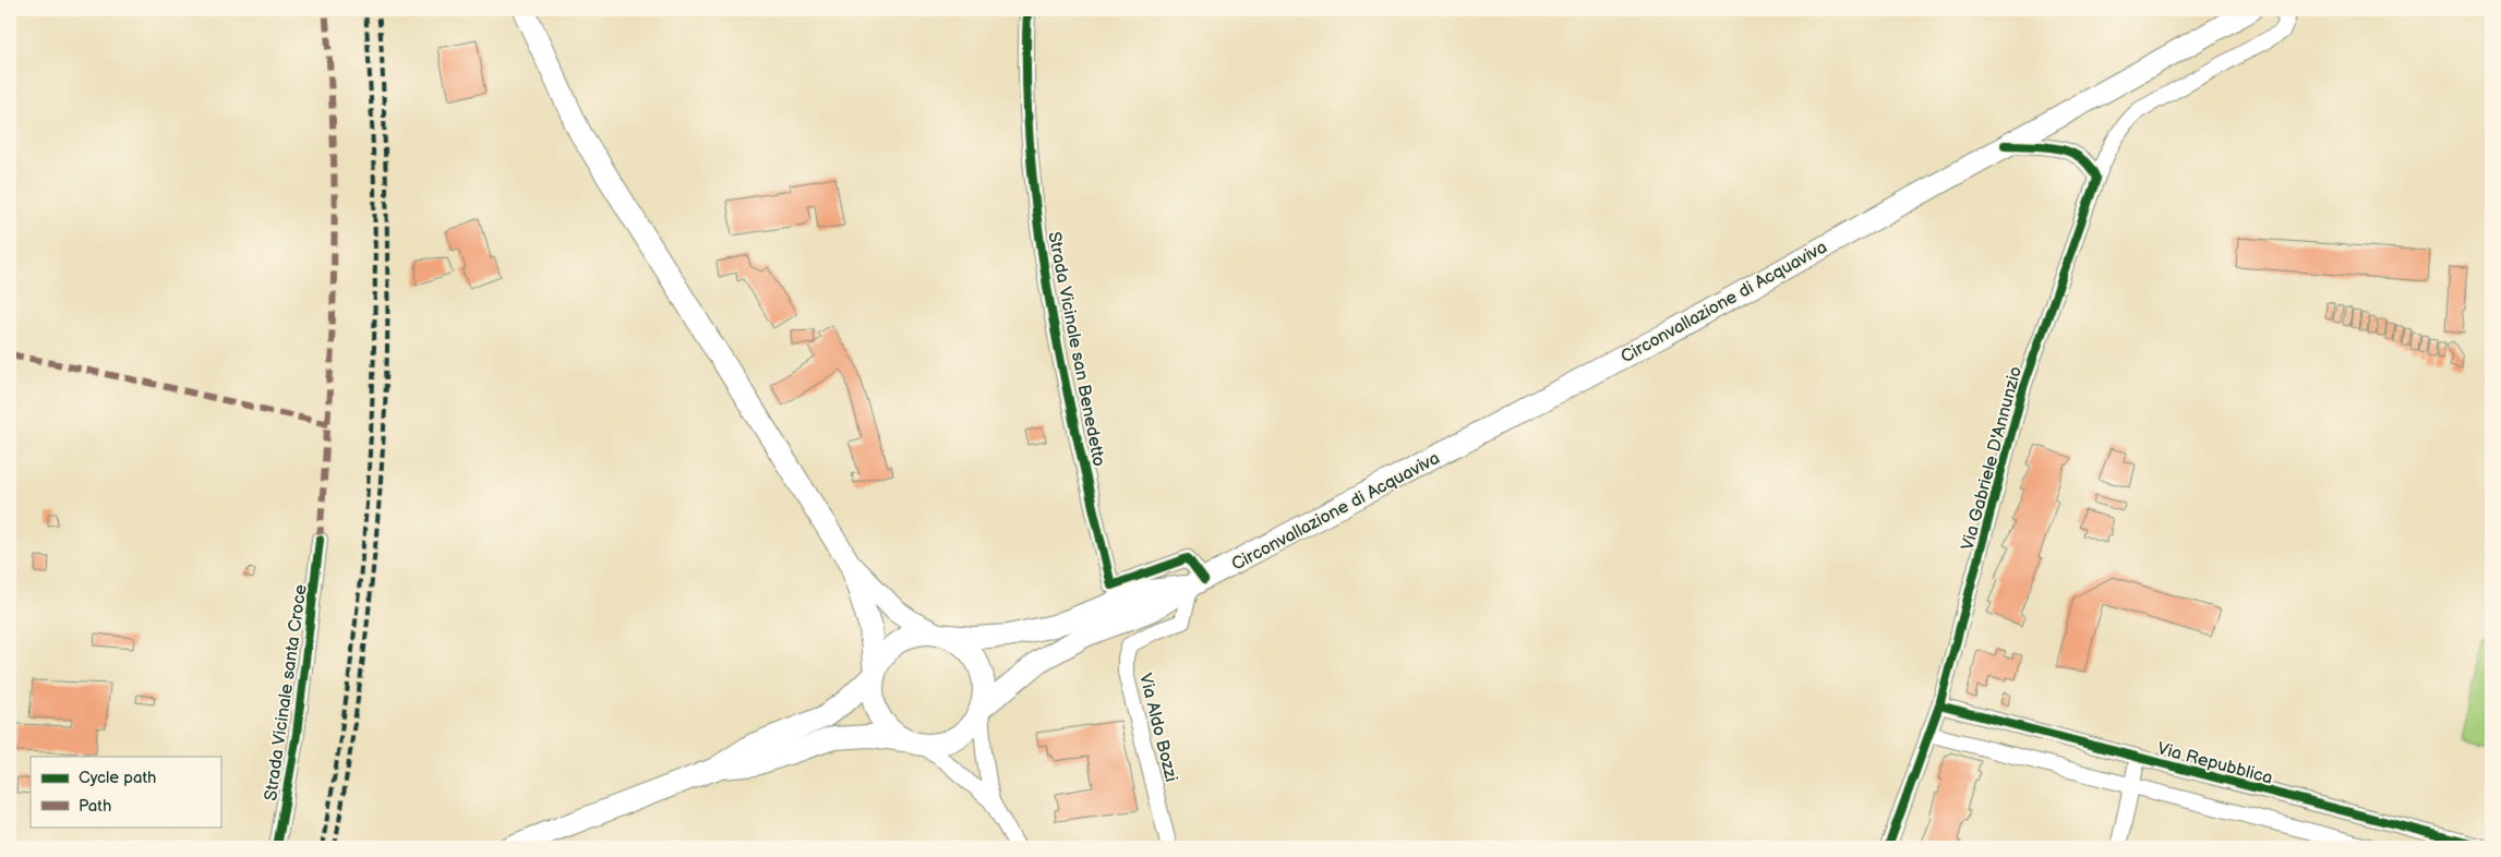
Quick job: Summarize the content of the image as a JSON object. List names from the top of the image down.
{
  "streets": {
    "main road": ["Circonvallazione di Acquaviva"],
    "street": [
      "Strada Vicinale san Benedetto",
      "Via Gabriele D'Annunzio",
      "Strada Vicinale santa Croce",
      "Via Aldo Bozzi",
      "Via Repubblica"
    ]
  },
  "crossings": [
    ["Circonvallazione di Acquaviva", "Strada Vicinale san Benedetto"],
    ["Circonvallazione di Acquaviva", "Via Aldo Bozzi"],
    ["Strada Vicinale san Benedetto", "Via Aldo Bozzi"],
    ["Via Gabriele D'Annunzio", "Via Repubblica"]
  ],
  "legend": ["Cycle path", "Path"]
}
